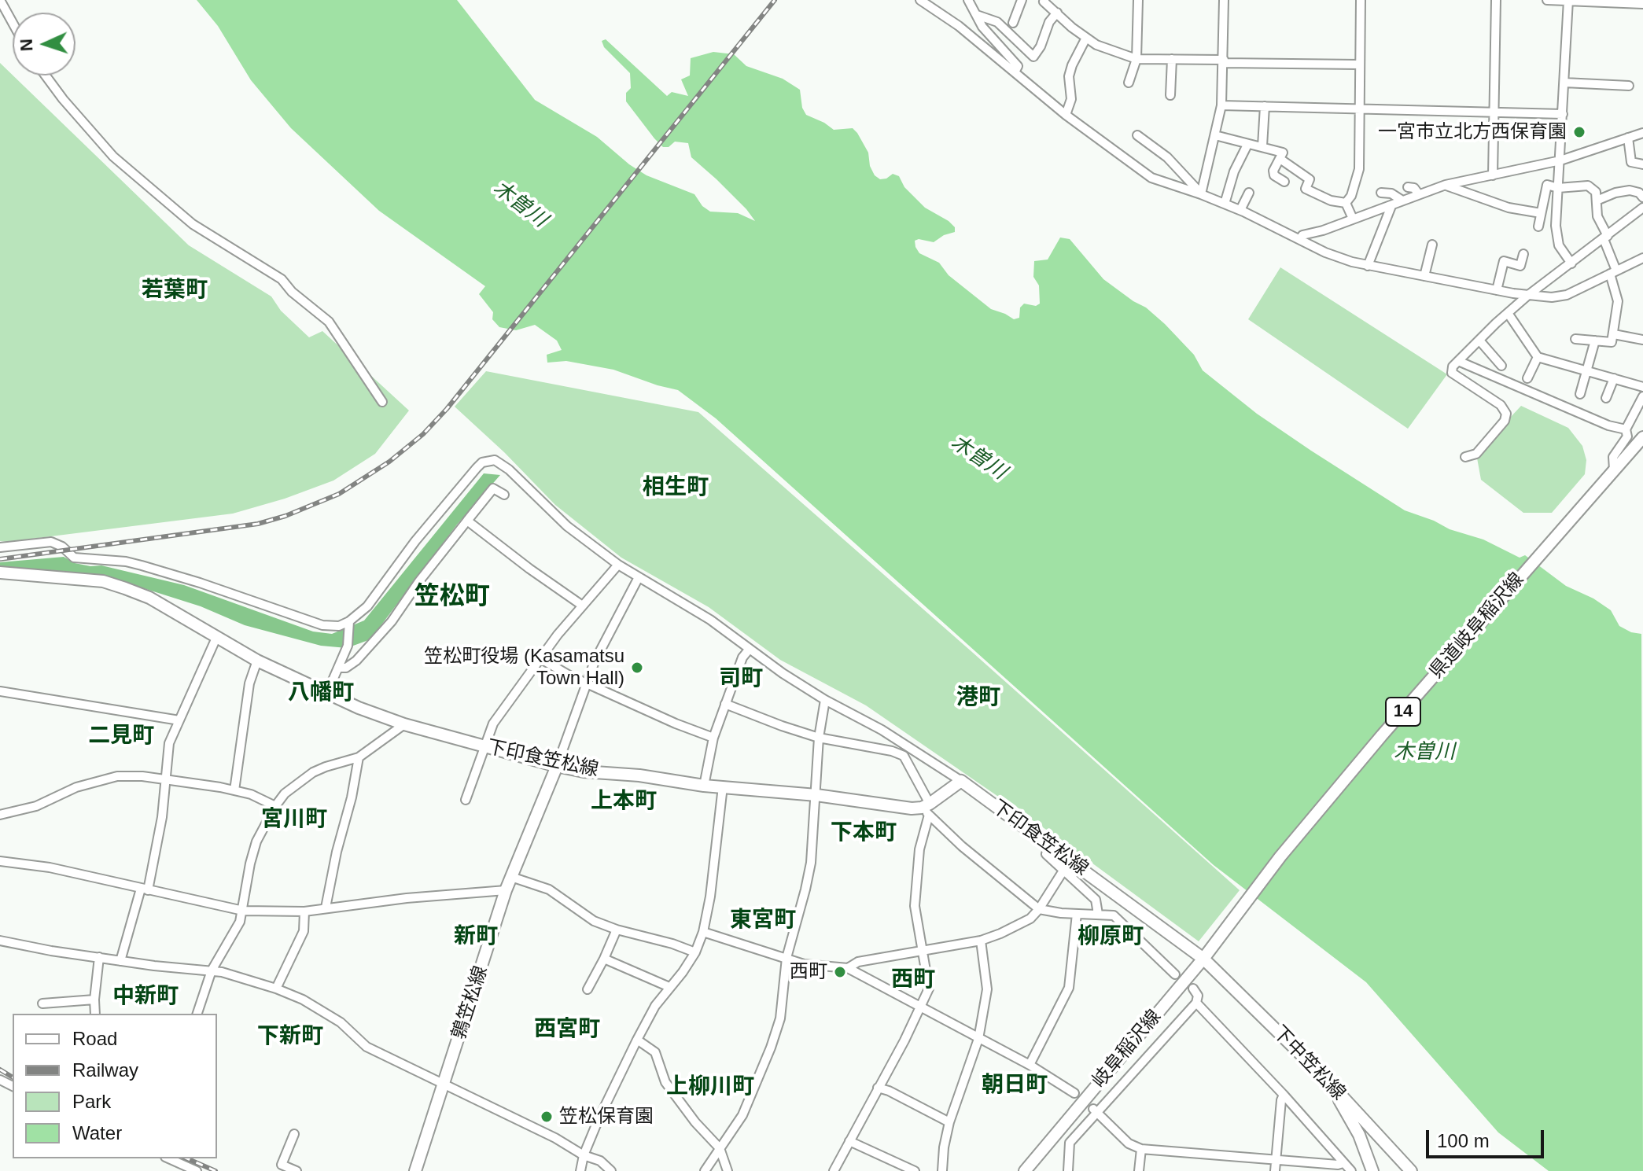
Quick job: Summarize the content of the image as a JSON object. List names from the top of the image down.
{
  "streets": {
    "main road": [
      "県道岐阜稲沢線",
      "14",
      "下印食笠松線",
      "鶉笠松線",
      "岐阜稲沢線",
      "下中笠松線"
    ]
  },
  "crossings": [
    ["県道岐阜稲沢線", "14"],
    ["県道岐阜稲沢線", "岐阜稲沢線"],
    ["下印食笠松線", "鶉笠松線"],
    ["下印食笠松線", "岐阜稲沢線"],
    ["下印食笠松線", "下中笠松線"],
    ["岐阜稲沢線", "下中笠松線"]
  ],
  "districts": [
    "若葉町",
    "相生町",
    "笠松町",
    "司町",
    "八幡町",
    "港町",
    "二見町",
    "上本町",
    "宮川町",
    "下本町",
    "東宮町",
    "新町",
    "柳原町",
    "西町",
    "中新町",
    "西宮町",
    "下新町",
    "朝日町",
    "上柳川町"
  ],
  "water": ["木曽川"],
  "places": [
    "一宮市立北方西保育園",
    "笠松町役場 (Kasamatsu Town Hall)",
    "西町",
    "笠松保育園"
  ],
  "legend": [
    "Road",
    "Railway",
    "Park",
    "Water"
  ],
  "scale_bar": "100 m",
  "north": "left"
}
